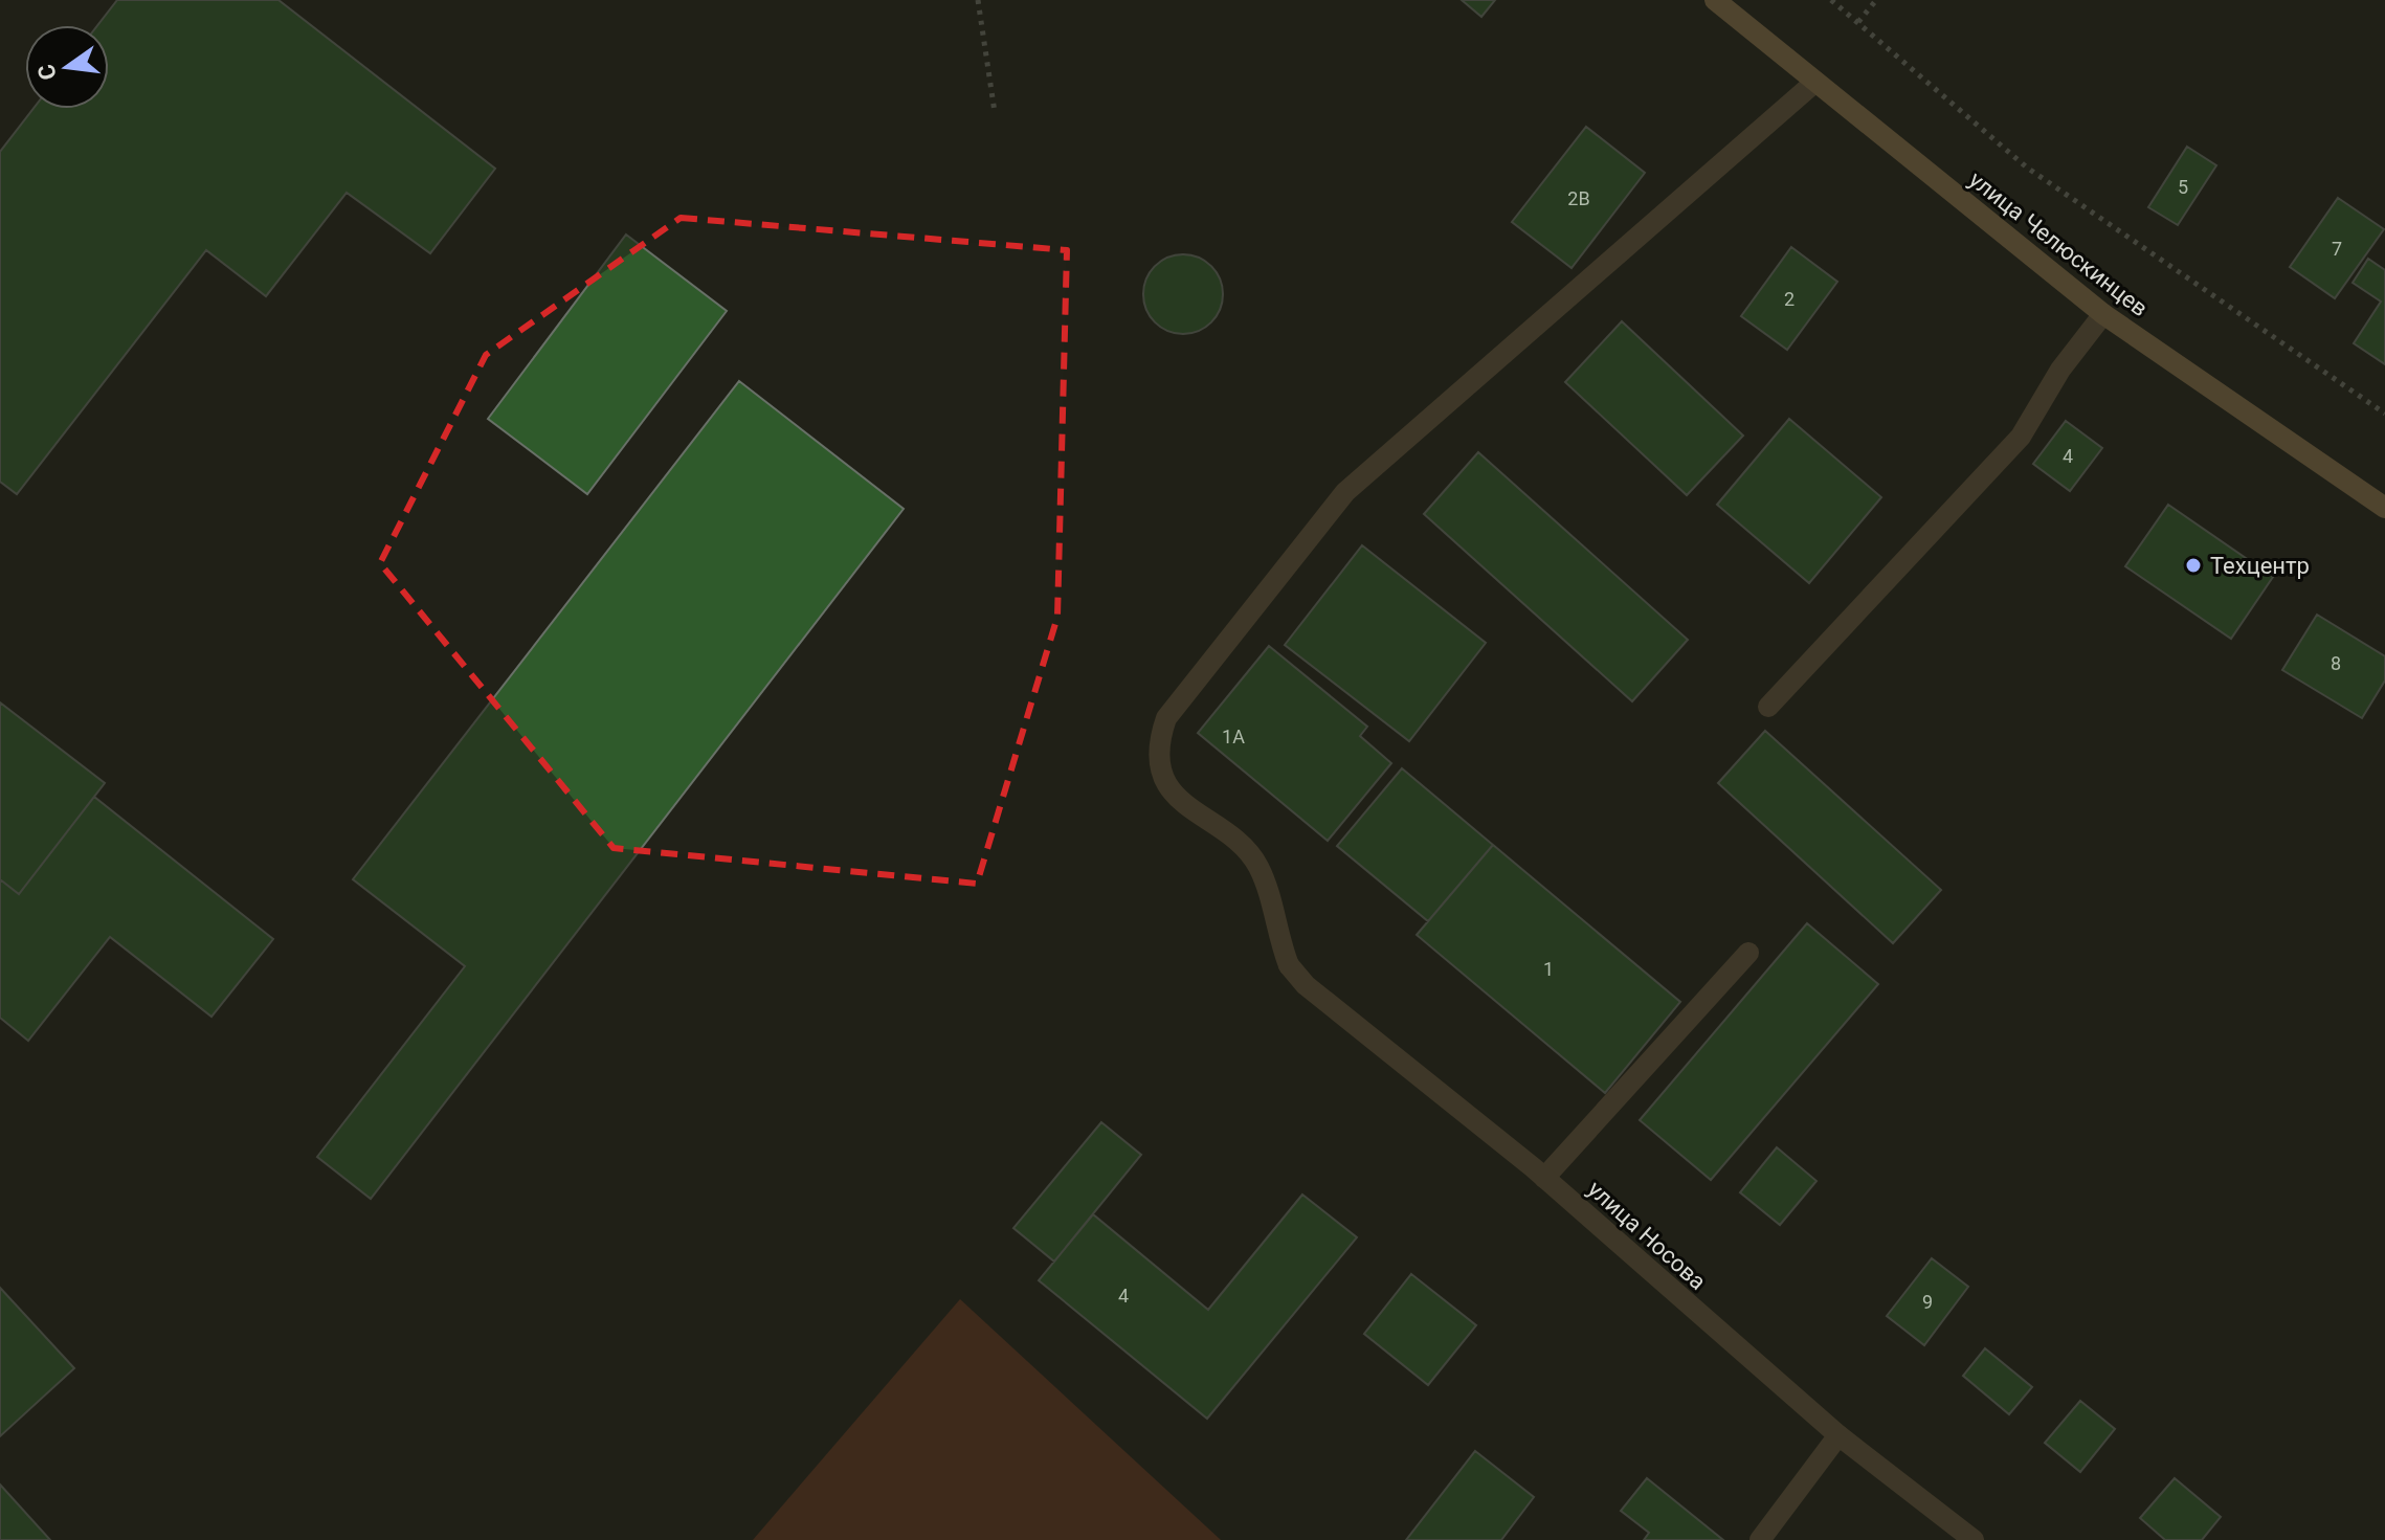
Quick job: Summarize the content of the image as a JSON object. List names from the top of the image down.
{
  "streets": {
    "main road": ["улица Челюскинцев"],
    "street": ["улица Носова"]
  },
  "crossings": [
    ["улица Челюскинцев", "улица Носова"]
  ],
  "places": ["Техцентр"],
  "house_numbers": [
    "5",
    "2В",
    "7",
    "2",
    "4",
    "8",
    "1А",
    "1",
    "4",
    "9"
  ],
  "north": "left"
}
